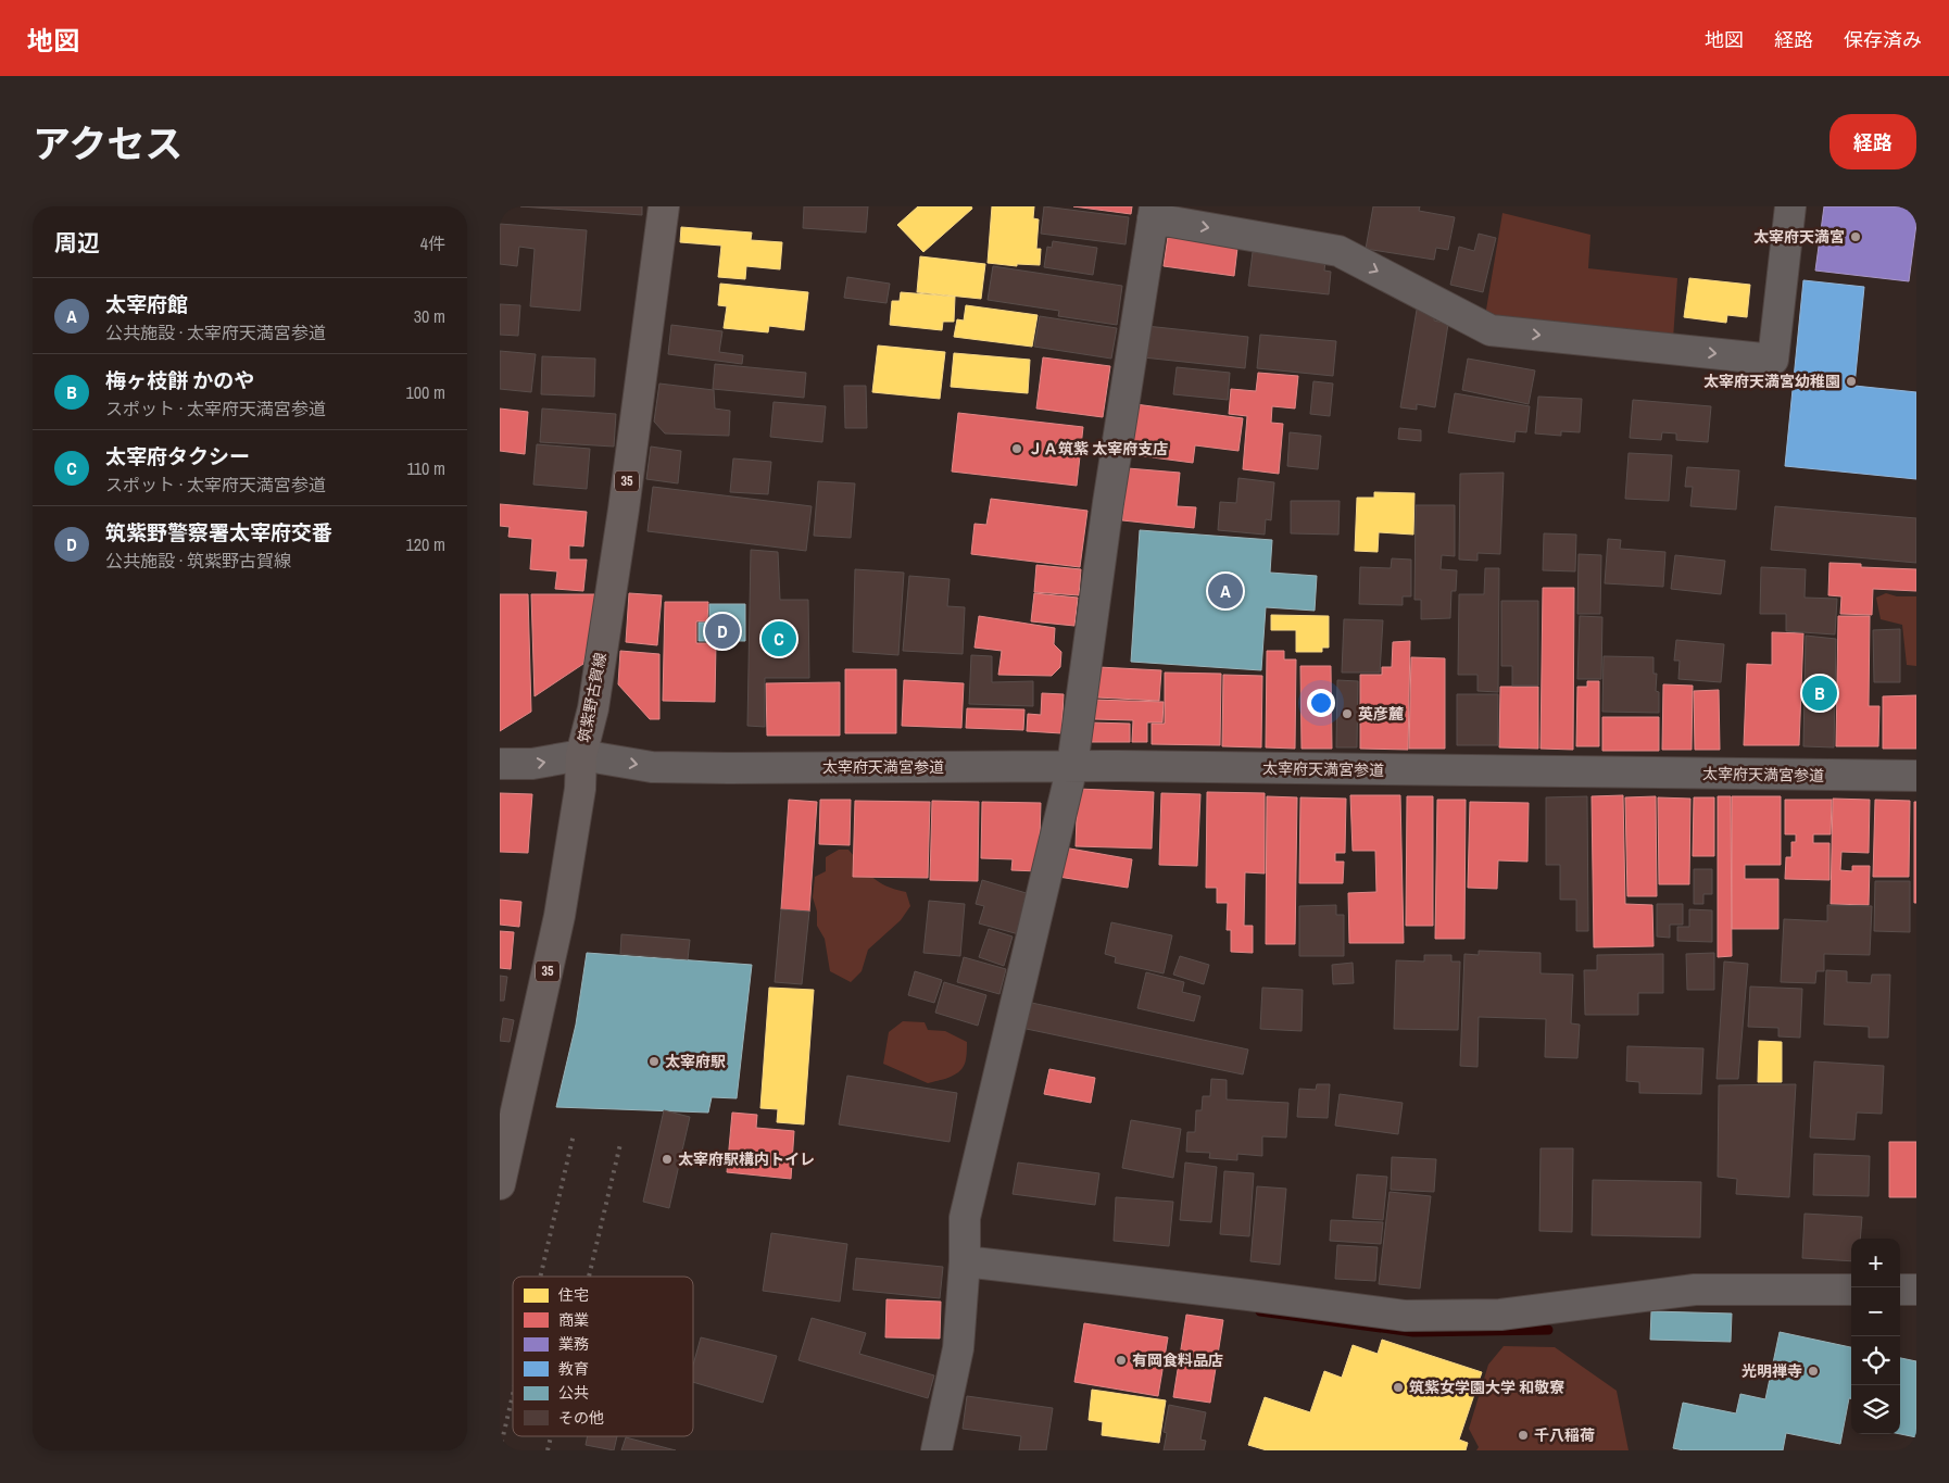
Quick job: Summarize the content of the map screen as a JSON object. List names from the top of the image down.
{
  "streets": {
    "main road": ["35", "筑紫野古賀線"],
    "street": ["太宰府天満宮参道"]
  },
  "crossings": [
    ["筑紫野古賀線", "太宰府天満宮参道"]
  ],
  "one_way": ["太宰府天満宮参道"],
  "places": [
    "太宰府天満宮",
    "太宰府天満宮幼稚園",
    "ＪＡ筑紫 太宰府支店",
    "英彦麓",
    "太宰府駅",
    "太宰府駅構内トイレ",
    "有岡食料品店",
    "光明禅寺",
    "筑紫女学園大学 和敬寮",
    "千八稲荷"
  ],
  "legend": [
    "住宅",
    "商業",
    "業務",
    "教育",
    "公共",
    "その他"
  ],
  "page": {
    "header": "地図",
    "nav": ["地図", "経路", "保存済み"],
    "title": "アクセス",
    "buttons": "経路",
    "heading": ["周辺", "4件"],
    "list": [
      {
        "mark": "A",
        "name": "太宰府館",
        "note": "公共施設 · 太宰府天満宮参道",
        "value": "30 m"
      },
      {
        "mark": "B",
        "name": "梅ヶ枝餅 かのや",
        "note": "スポット · 太宰府天満宮参道",
        "value": "100 m"
      },
      {
        "mark": "C",
        "name": "太宰府タクシー",
        "note": "スポット · 太宰府天満宮参道",
        "value": "110 m"
      },
      {
        "mark": "D",
        "name": "筑紫野警察署太宰府交番",
        "note": "公共施設 · 筑紫野古賀線",
        "value": "120 m"
      }
    ],
    "pins": [
      "A",
      "D",
      "C",
      "B"
    ],
    "map_buttons": ["+", "−"]
  }
}
